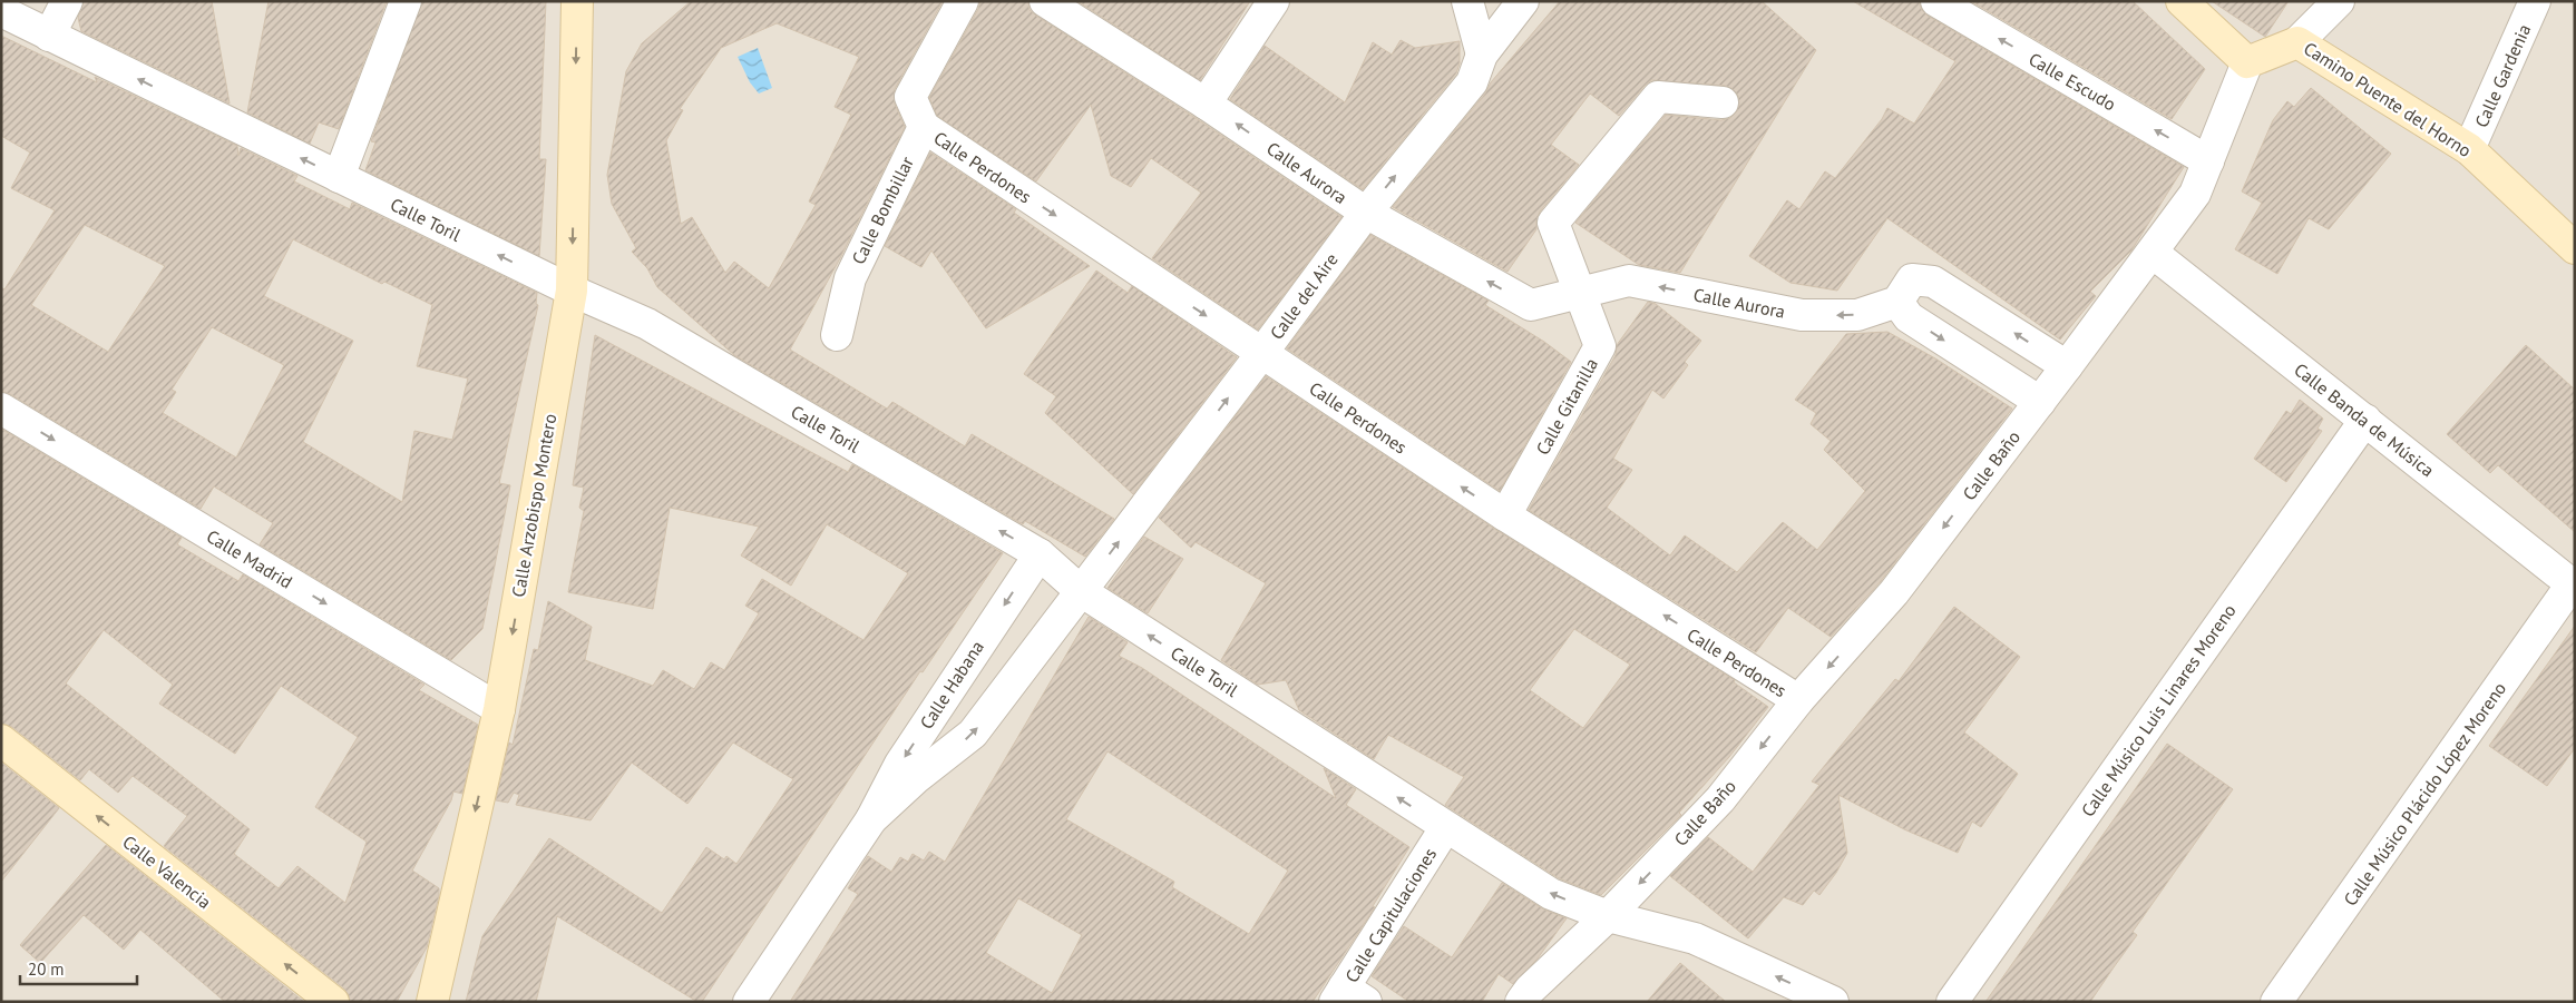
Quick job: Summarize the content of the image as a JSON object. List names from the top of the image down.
{
  "streets": {
    "street": [
      "Calle Gardenia",
      "Calle Escudo",
      "Camino Puente del Horno",
      "Calle Perdones",
      "Calle Aurora",
      "Calle Bombillar",
      "Calle Toril",
      "Calle del Aire",
      "Calle Gitanilla",
      "Calle Banda de Música",
      "Calle Baño",
      "Calle Arzobispo Montero",
      "Calle Madrid",
      "Calle Habana",
      "Calle Músico Luis Linares Moreno",
      "Calle Músico Plácido López Moreno",
      "Calle Valencia",
      "Calle Capitulaciones"
    ]
  },
  "crossings": [
    ["Calle Gardenia", "Camino Puente del Horno"],
    ["Calle Escudo", "Calle Baño"],
    ["Calle Perdones", "Calle Bombillar"],
    ["Calle Perdones", "Calle del Aire"],
    ["Calle Perdones", "Calle Gitanilla"],
    ["Calle Perdones", "Calle Baño"],
    ["Calle Aurora", "Calle del Aire"],
    ["Calle Aurora", "Calle Gitanilla"],
    ["Calle Toril", "Calle del Aire"],
    ["Calle Toril", "Calle Baño"],
    ["Calle Toril", "Calle Arzobispo Montero"],
    ["Calle Toril", "Calle Habana"],
    ["Calle Toril", "Calle Capitulaciones"],
    ["Calle del Aire", "Calle Habana"],
    ["Calle Banda de Música", "Calle Baño"],
    ["Calle Banda de Música", "Calle Músico Luis Linares Moreno"],
    ["Calle Banda de Música", "Calle Músico Plácido López Moreno"],
    ["Calle Arzobispo Montero", "Calle Madrid"]
  ],
  "one_way": [
    "Calle Escudo",
    "Calle Aurora",
    "Calle Toril",
    "Calle del Aire",
    "Calle Baño",
    "Calle Arzobispo Montero",
    "Calle Madrid",
    "Calle Valencia"
  ],
  "scale_bar": "20 m"
}
